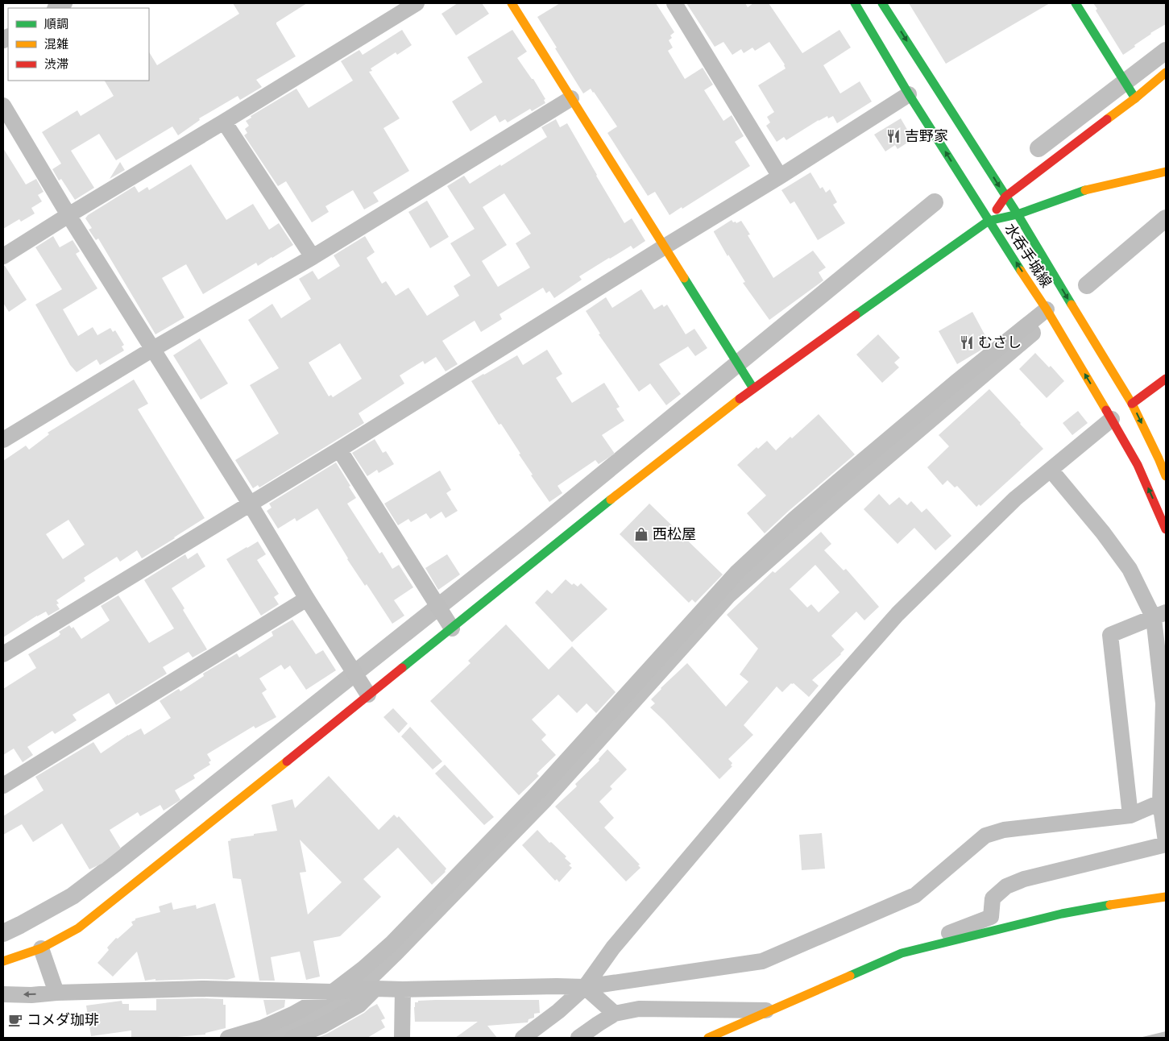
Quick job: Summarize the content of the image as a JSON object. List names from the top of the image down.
{
  "streets": {
    "street": ["水呑手城線"]
  },
  "places": {
    "restaurant": ["吉野家", "むさし"],
    "shop": ["西松屋"],
    "cafe": ["コメダ珈琲"]
  },
  "legend": ["順調", "混雑", "渋滞"]
}
